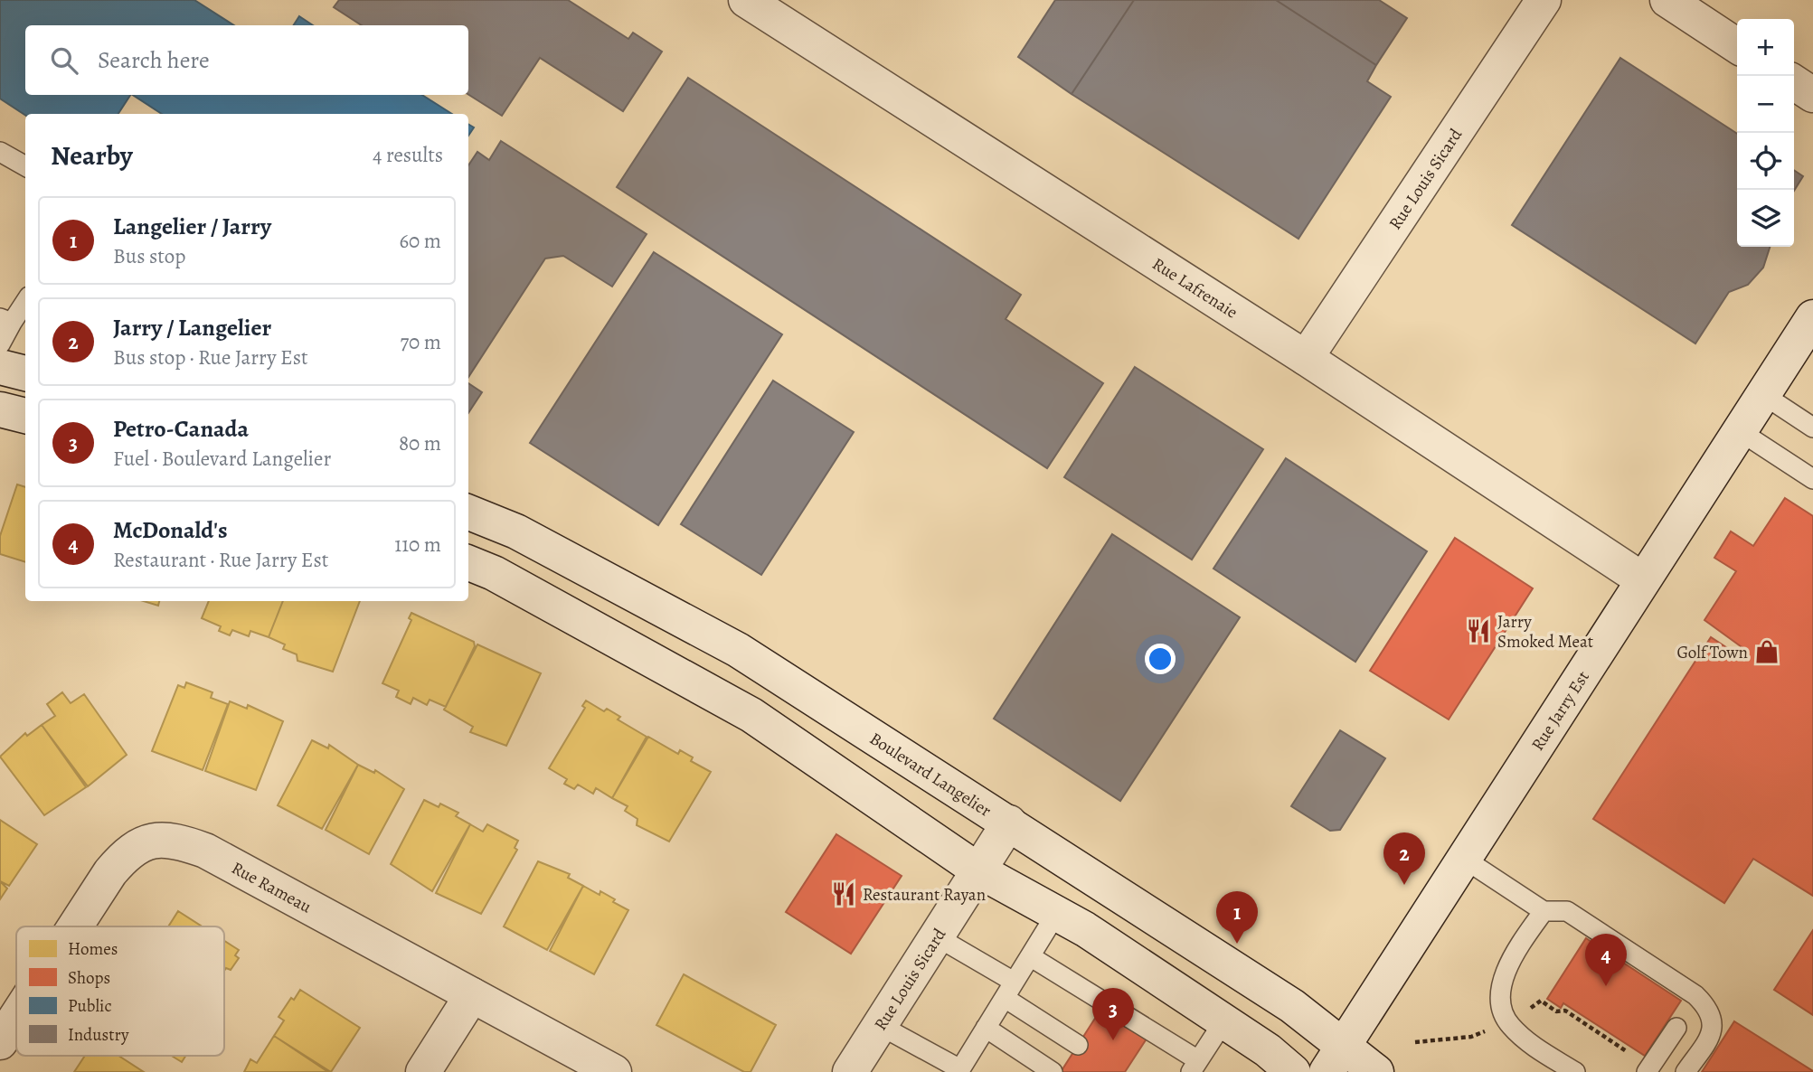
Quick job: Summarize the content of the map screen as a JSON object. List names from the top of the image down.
{
  "streets": {
    "street": [
      "Rue Louis Sicard",
      "Rue Lafrenaie",
      "Rue Jarry Est",
      "Boulevard Langelier",
      "Rue Rameau"
    ]
  },
  "crossings": [
    ["Rue Louis Sicard", "Rue Lafrenaie"],
    ["Rue Louis Sicard", "Boulevard Langelier"],
    ["Rue Lafrenaie", "Rue Jarry Est"],
    ["Rue Jarry Est", "Boulevard Langelier"]
  ],
  "places": {
    "restaurant": ["Jarry Smoked Meat", "Restaurant Rayan"],
    "shop": ["Golf Town"]
  },
  "legend": [
    "Homes",
    "Shops",
    "Public",
    "Industry"
  ],
  "page": {
    "map_buttons": ["+", "−"],
    "search": "Search here",
    "heading": ["Nearby", "4 results"],
    "list": [
      {
        "mark": "1",
        "name": "Langelier / Jarry",
        "note": "Bus stop",
        "value": "60 m"
      },
      {
        "mark": "2",
        "name": "Jarry / Langelier",
        "note": "Bus stop · Rue Jarry Est",
        "value": "70 m"
      },
      {
        "mark": "3",
        "name": "Petro-Canada",
        "note": "Fuel · Boulevard Langelier",
        "value": "80 m"
      },
      {
        "mark": "4",
        "name": "McDonald's",
        "note": "Restaurant · Rue Jarry Est",
        "value": "110 m"
      }
    ],
    "pins": [
      "2",
      "1",
      "4",
      "3"
    ]
  }
}
